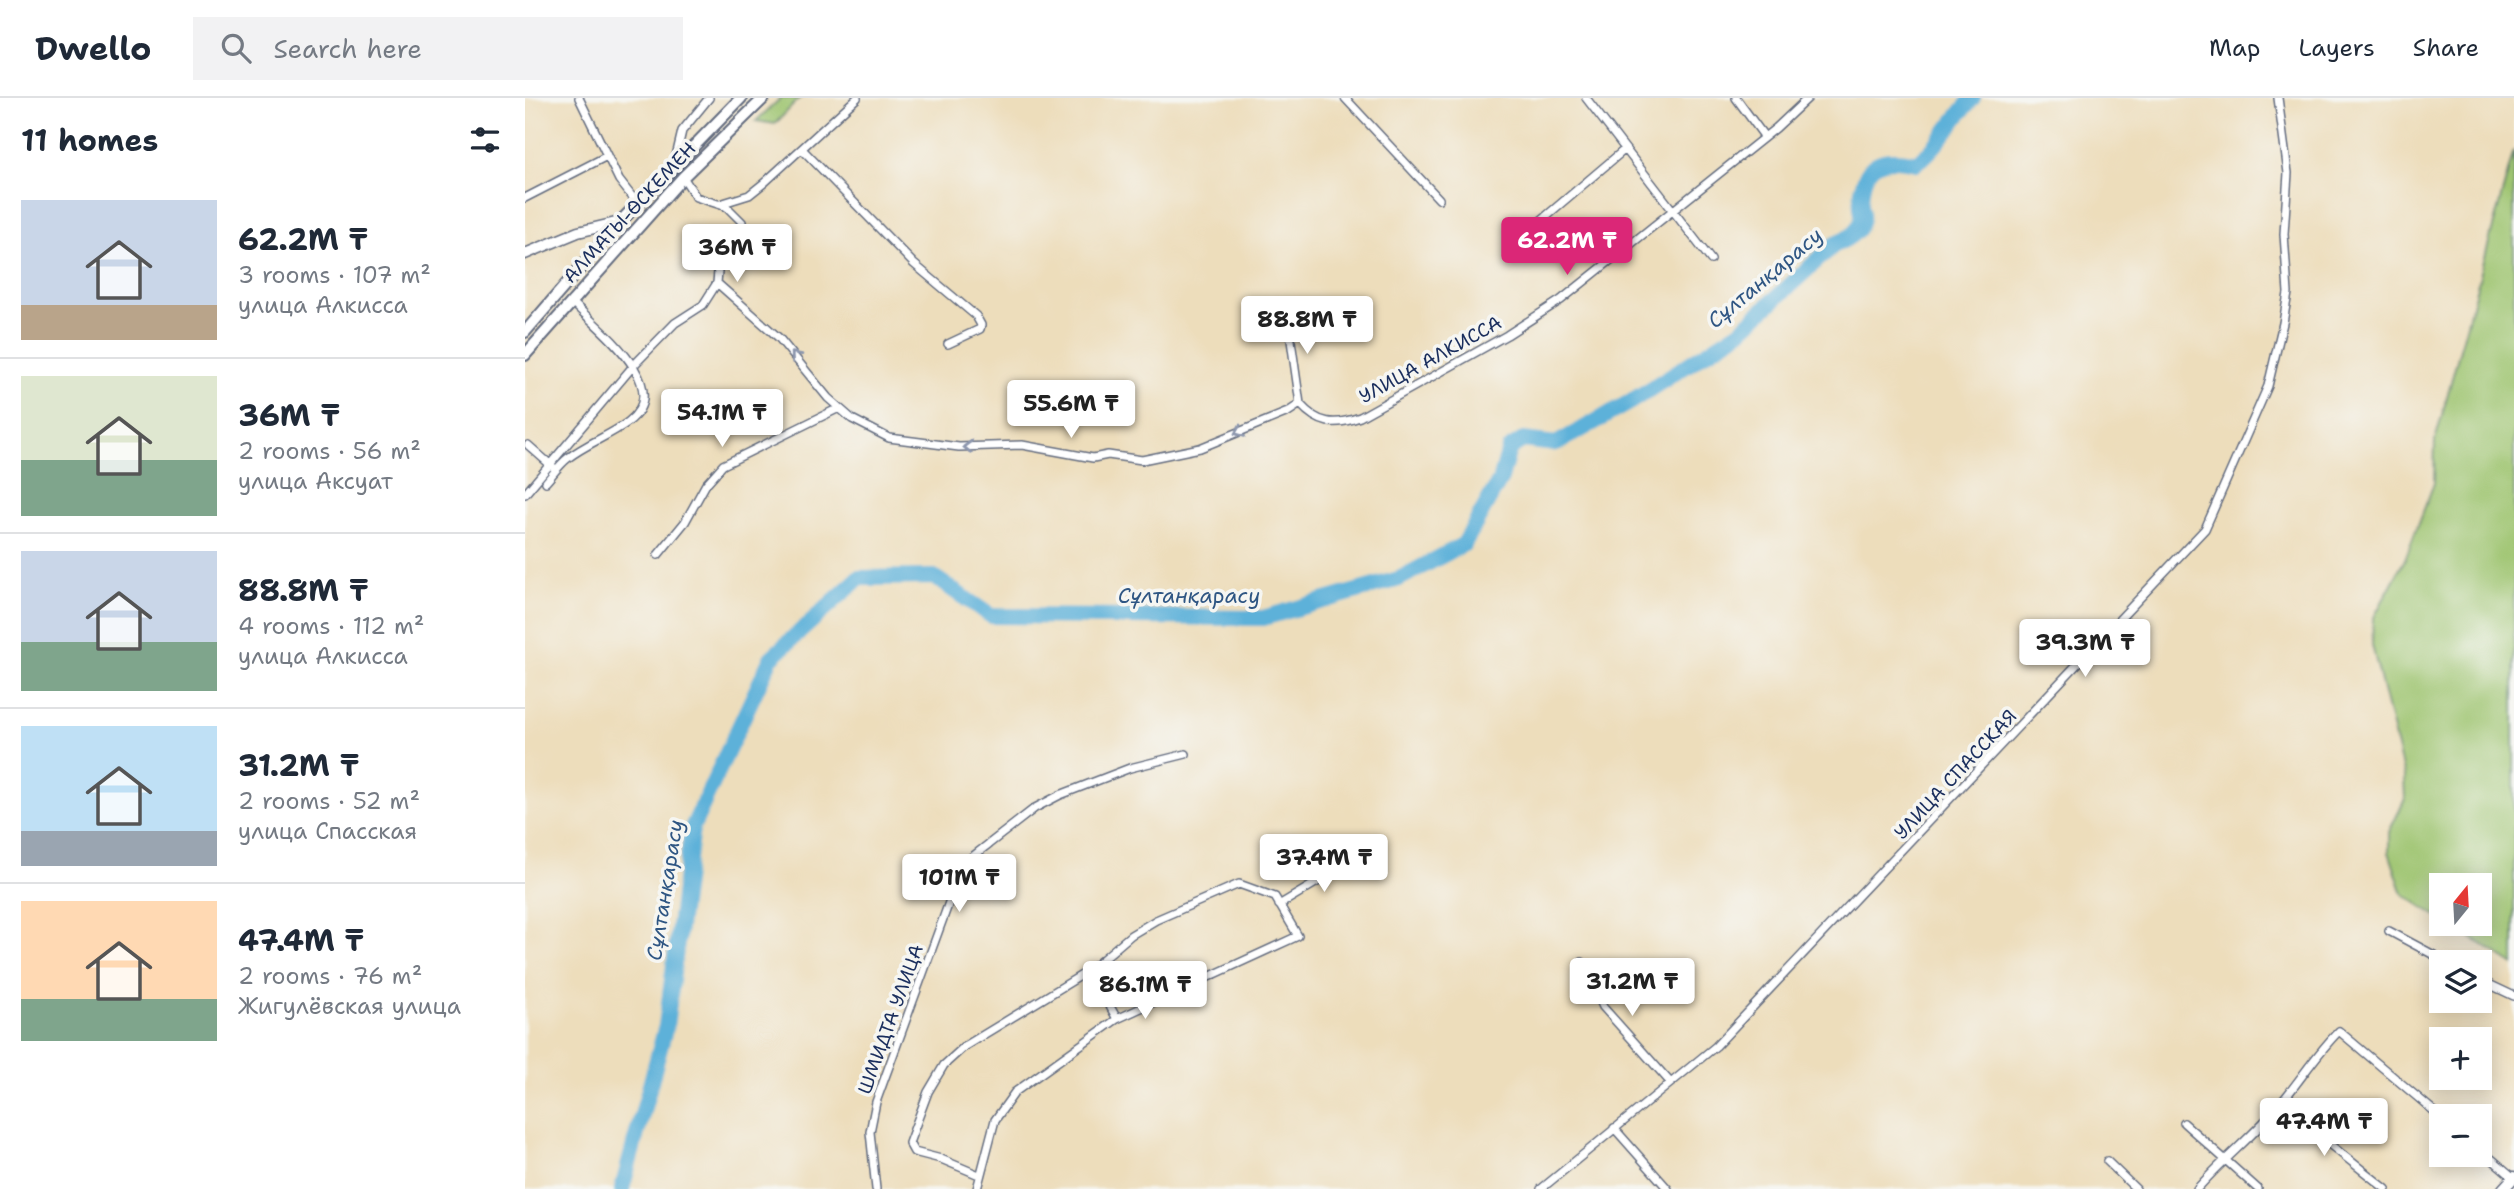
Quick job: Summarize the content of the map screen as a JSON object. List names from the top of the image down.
{
  "streets": {
    "main road": ["АЛМАТЫ-ӨСКЕМЕН"],
    "street": ["УЛИЦА АЛКИССА", "УЛИЦА СПАССКАЯ", "ШМИДТА УЛИЦА"]
  },
  "water": ["Сұлтанқарасу"],
  "north": "top",
  "page": {
    "header": "Dwello",
    "search": "Search here",
    "nav": ["Map", "Layers", "Share"],
    "heading": "11 homes",
    "list": [
      {
        "name": "62.2M ₸",
        "note": "3 rooms · 107 m² · улица Алкисса"
      },
      {
        "name": "36M ₸",
        "note": "2 rooms · 56 m² · улица Аксуат"
      },
      {
        "name": "88.8M ₸",
        "note": "4 rooms · 112 m² · улица Алкисса"
      },
      {
        "name": "31.2M ₸",
        "note": "2 rooms · 52 m² · улица Спасская"
      },
      {
        "name": "47.4M ₸",
        "note": "2 rooms · 76 m² · Жигулёвская улица"
      }
    ],
    "price": [
      "62.2M ₸",
      "36M ₸",
      "88.8M ₸",
      "55.6M ₸",
      "54.1M ₸",
      "39.3M ₸",
      "37.4M ₸",
      "101M ₸",
      "31.2M ₸",
      "86.1M ₸",
      "47.4M ₸"
    ],
    "map_buttons": ["+", "−"]
  }
}
